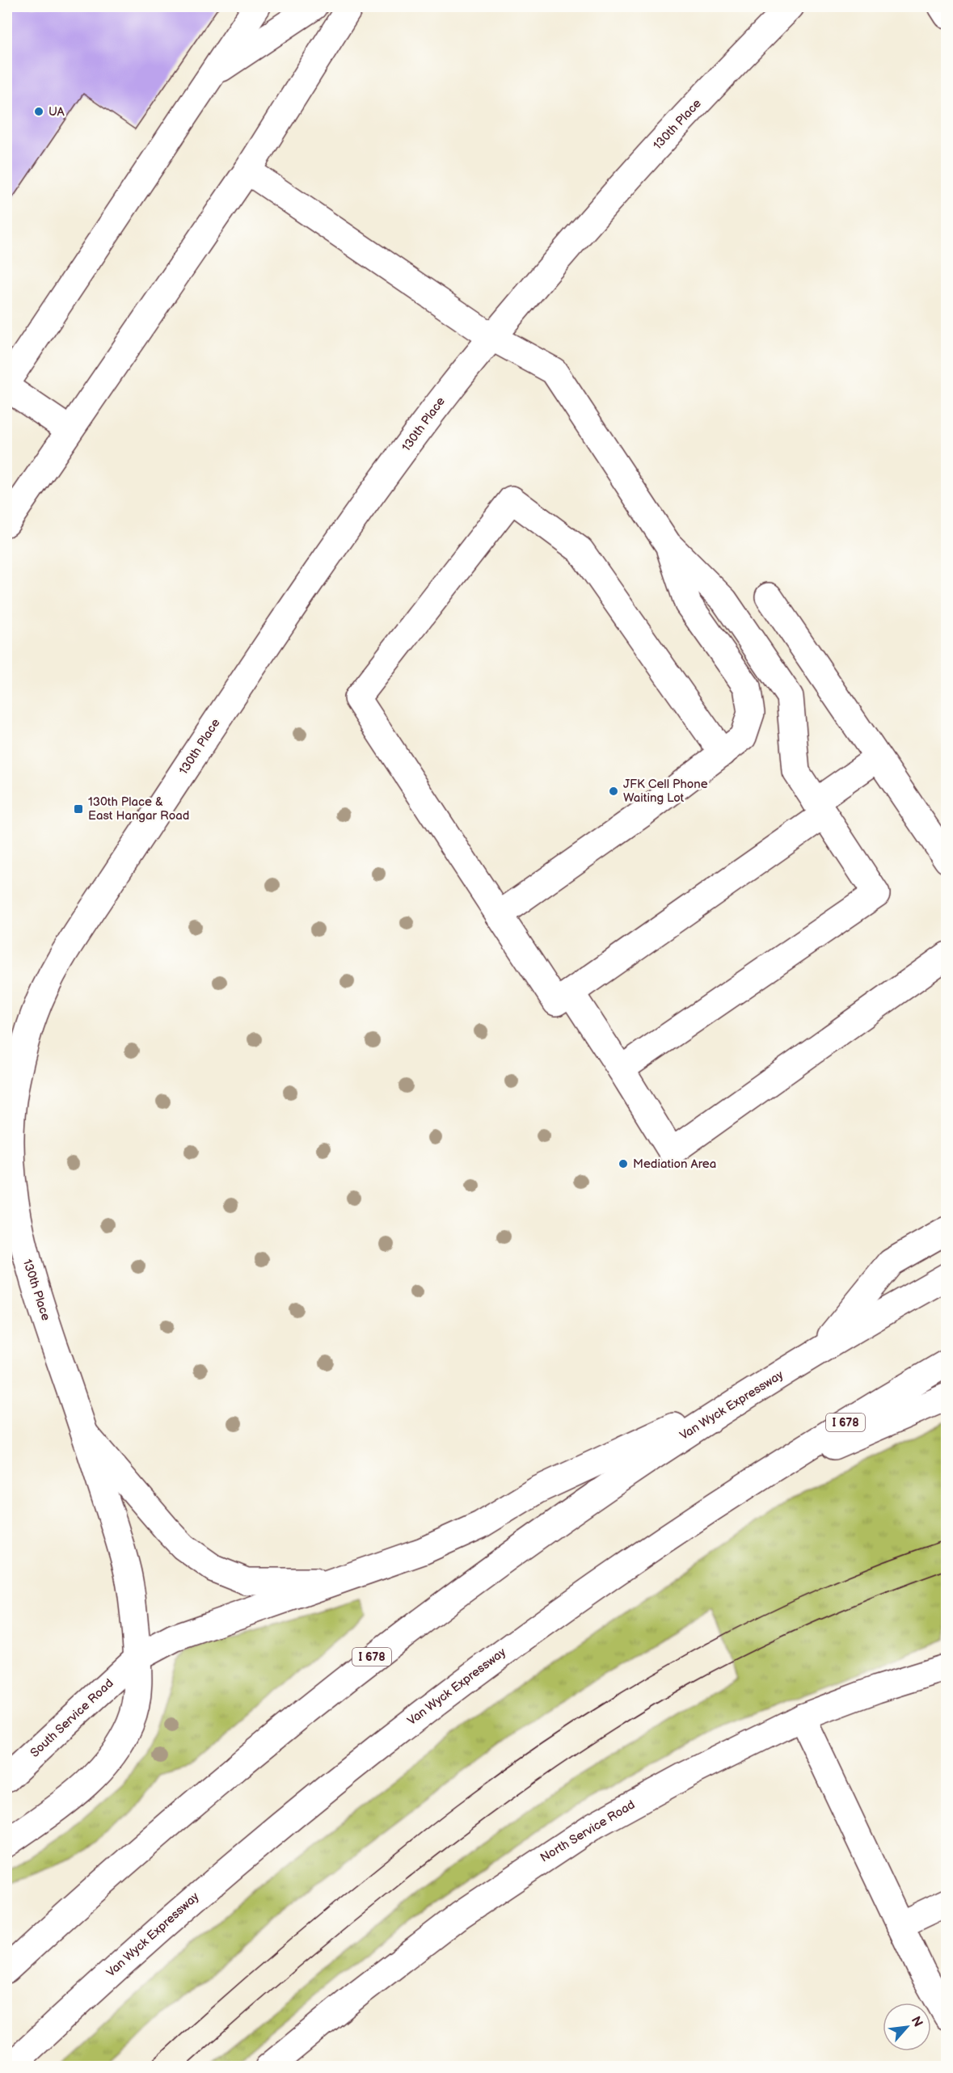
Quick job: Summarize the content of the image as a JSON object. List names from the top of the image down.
{
  "streets": {
    "main road": [
      "130th Place",
      "Van Wyck Expressway",
      "I 678",
      "South Service Road",
      "North Service Road"
    ]
  },
  "crossings": [
    ["130th Place", "South Service Road"],
    ["Van Wyck Expressway", "South Service Road"]
  ],
  "places": {
    "other": ["UA", "JFK Cell Phone Waiting Lot", "Mediation Area"],
    "transit": ["130th Place & East Hangar Road"]
  },
  "north": "top right"
}
